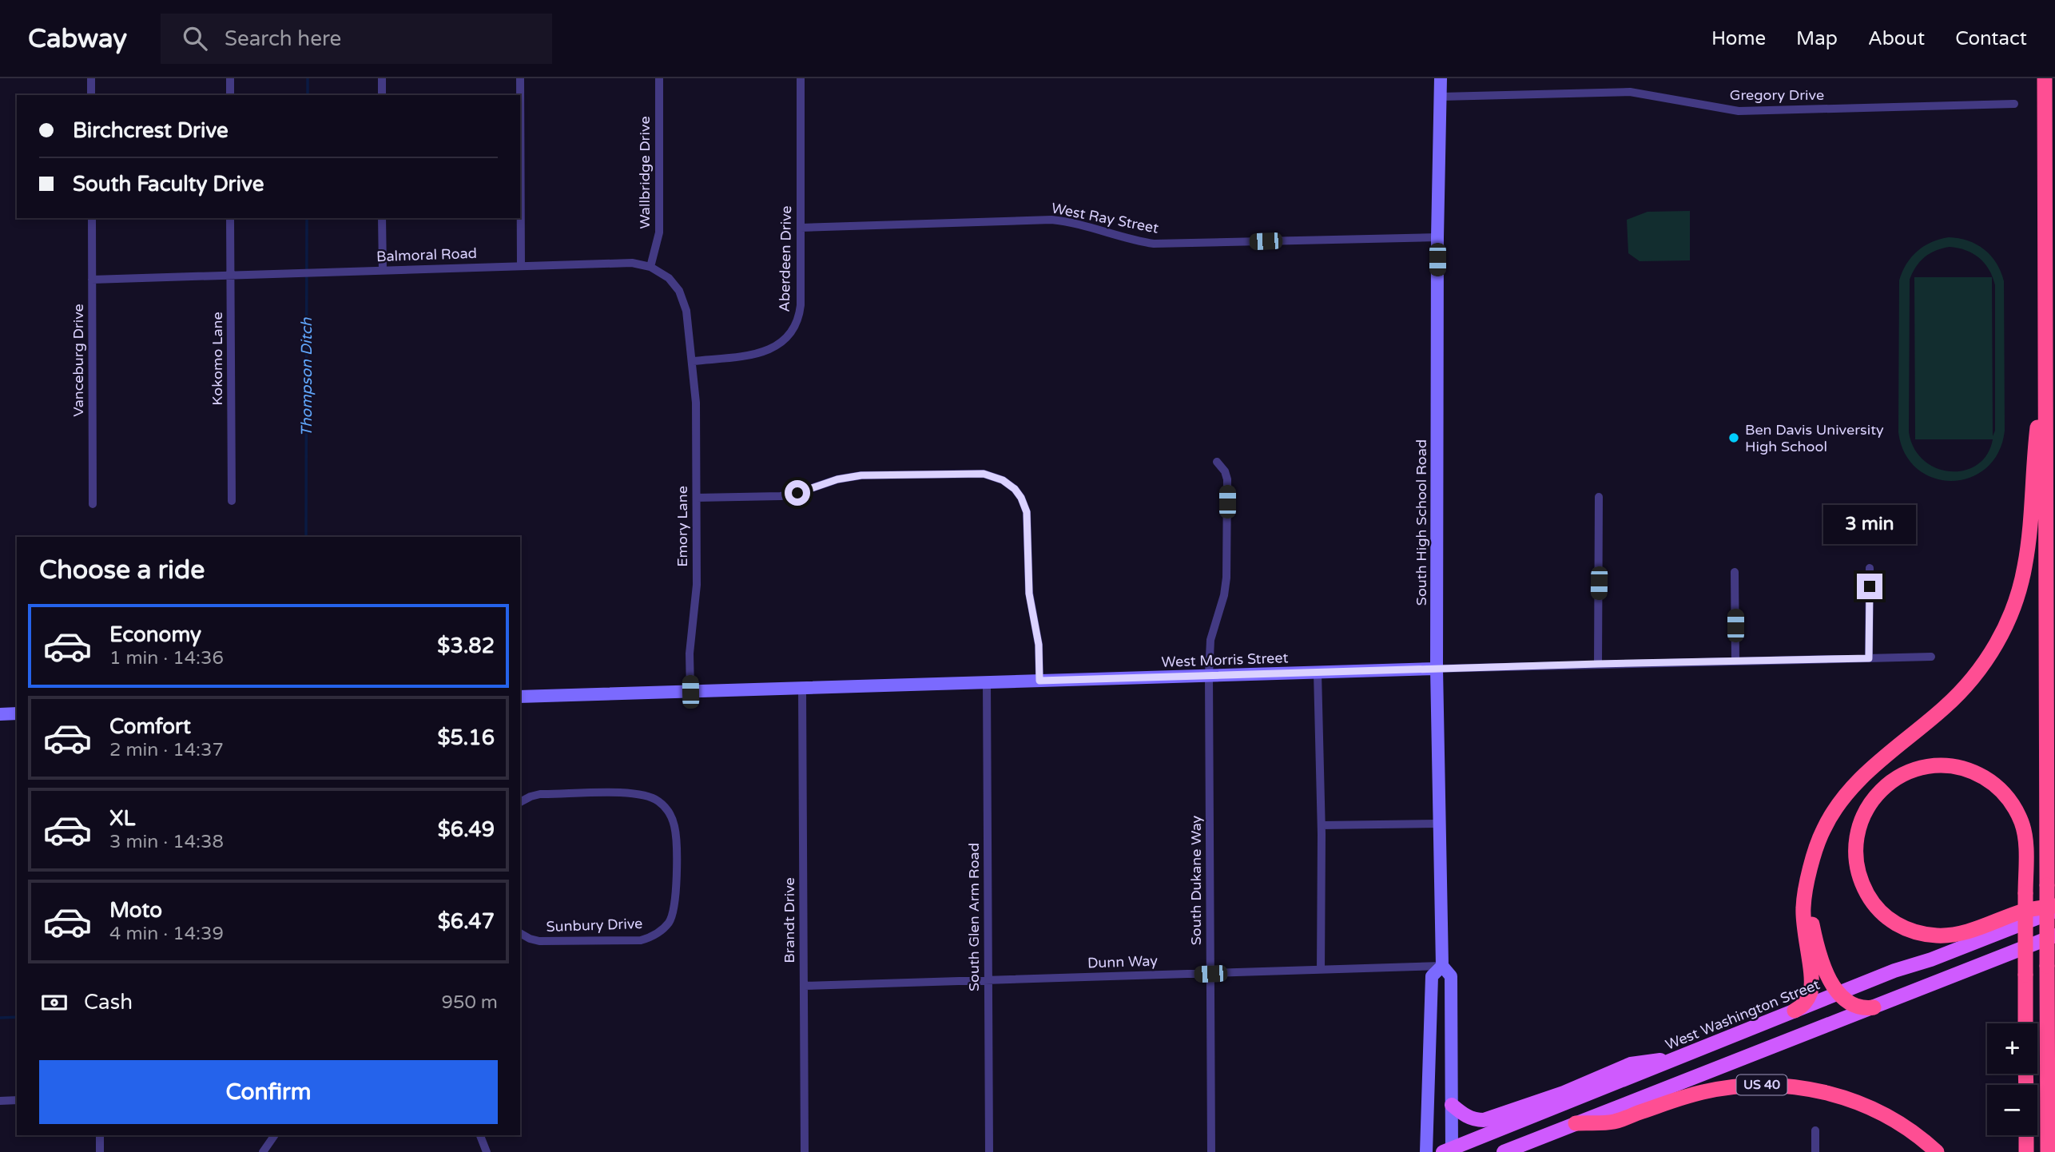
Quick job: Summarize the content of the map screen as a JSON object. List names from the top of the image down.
{
  "streets": {
    "highway": ["US 40"],
    "main road": ["West Washington Street"],
    "street": [
      "Gregory Drive",
      "Wallbridge Drive",
      "West Ray Street",
      "Balmoral Road",
      "Aberdeen Drive",
      "Kokomo Lane",
      "Vanceburg Drive",
      "South High School Road",
      "Emory Lane",
      "West Morris Street",
      "South Dukane Way",
      "South Glen Arm Road",
      "Brandt Drive",
      "Sunbury Drive",
      "Dunn Way"
    ]
  },
  "crossings": [
    ["Gregory Drive", "South High School Road"],
    ["Wallbridge Drive", "Balmoral Road"],
    ["West Ray Street", "Aberdeen Drive"],
    ["West Ray Street", "South High School Road"],
    ["Balmoral Road", "Aberdeen Drive"],
    ["Balmoral Road", "Kokomo Lane"],
    ["Balmoral Road", "Vanceburg Drive"],
    ["Balmoral Road", "Emory Lane"],
    ["Aberdeen Drive", "Emory Lane"],
    ["South High School Road", "West Morris Street"],
    ["South High School Road", "Dunn Way"],
    ["South High School Road", "West Washington Street"],
    ["Emory Lane", "West Morris Street"],
    ["West Morris Street", "South Dukane Way"],
    ["West Morris Street", "South Glen Arm Road"],
    ["West Morris Street", "Brandt Drive"],
    ["South Dukane Way", "Dunn Way"],
    ["South Glen Arm Road", "Dunn Way"],
    ["Brandt Drive", "Dunn Way"]
  ],
  "water": ["Thompson Ditch"],
  "places": ["Ben Davis University High School"],
  "page": {
    "header": "Cabway",
    "search": "Search here",
    "nav": [
      "Home",
      "Map",
      "About",
      "Contact"
    ],
    "banner": ["Birchcrest Drive", "South Faculty Drive"],
    "bubble": "3 min",
    "heading": "Choose a ride",
    "list": [
      {
        "name": "Economy",
        "note": "1 min · 14:36",
        "value": "$3.82"
      },
      {
        "name": "Comfort",
        "note": "2 min · 14:37",
        "value": "$5.16"
      },
      {
        "name": "XL",
        "note": "3 min · 14:38",
        "value": "$6.49"
      },
      {
        "name": "Moto",
        "note": "4 min · 14:39",
        "value": "$6.47"
      }
    ],
    "pay": ["Cash", "950 m"],
    "map_buttons": ["+", "−"],
    "buttons": "Confirm"
  }
}
